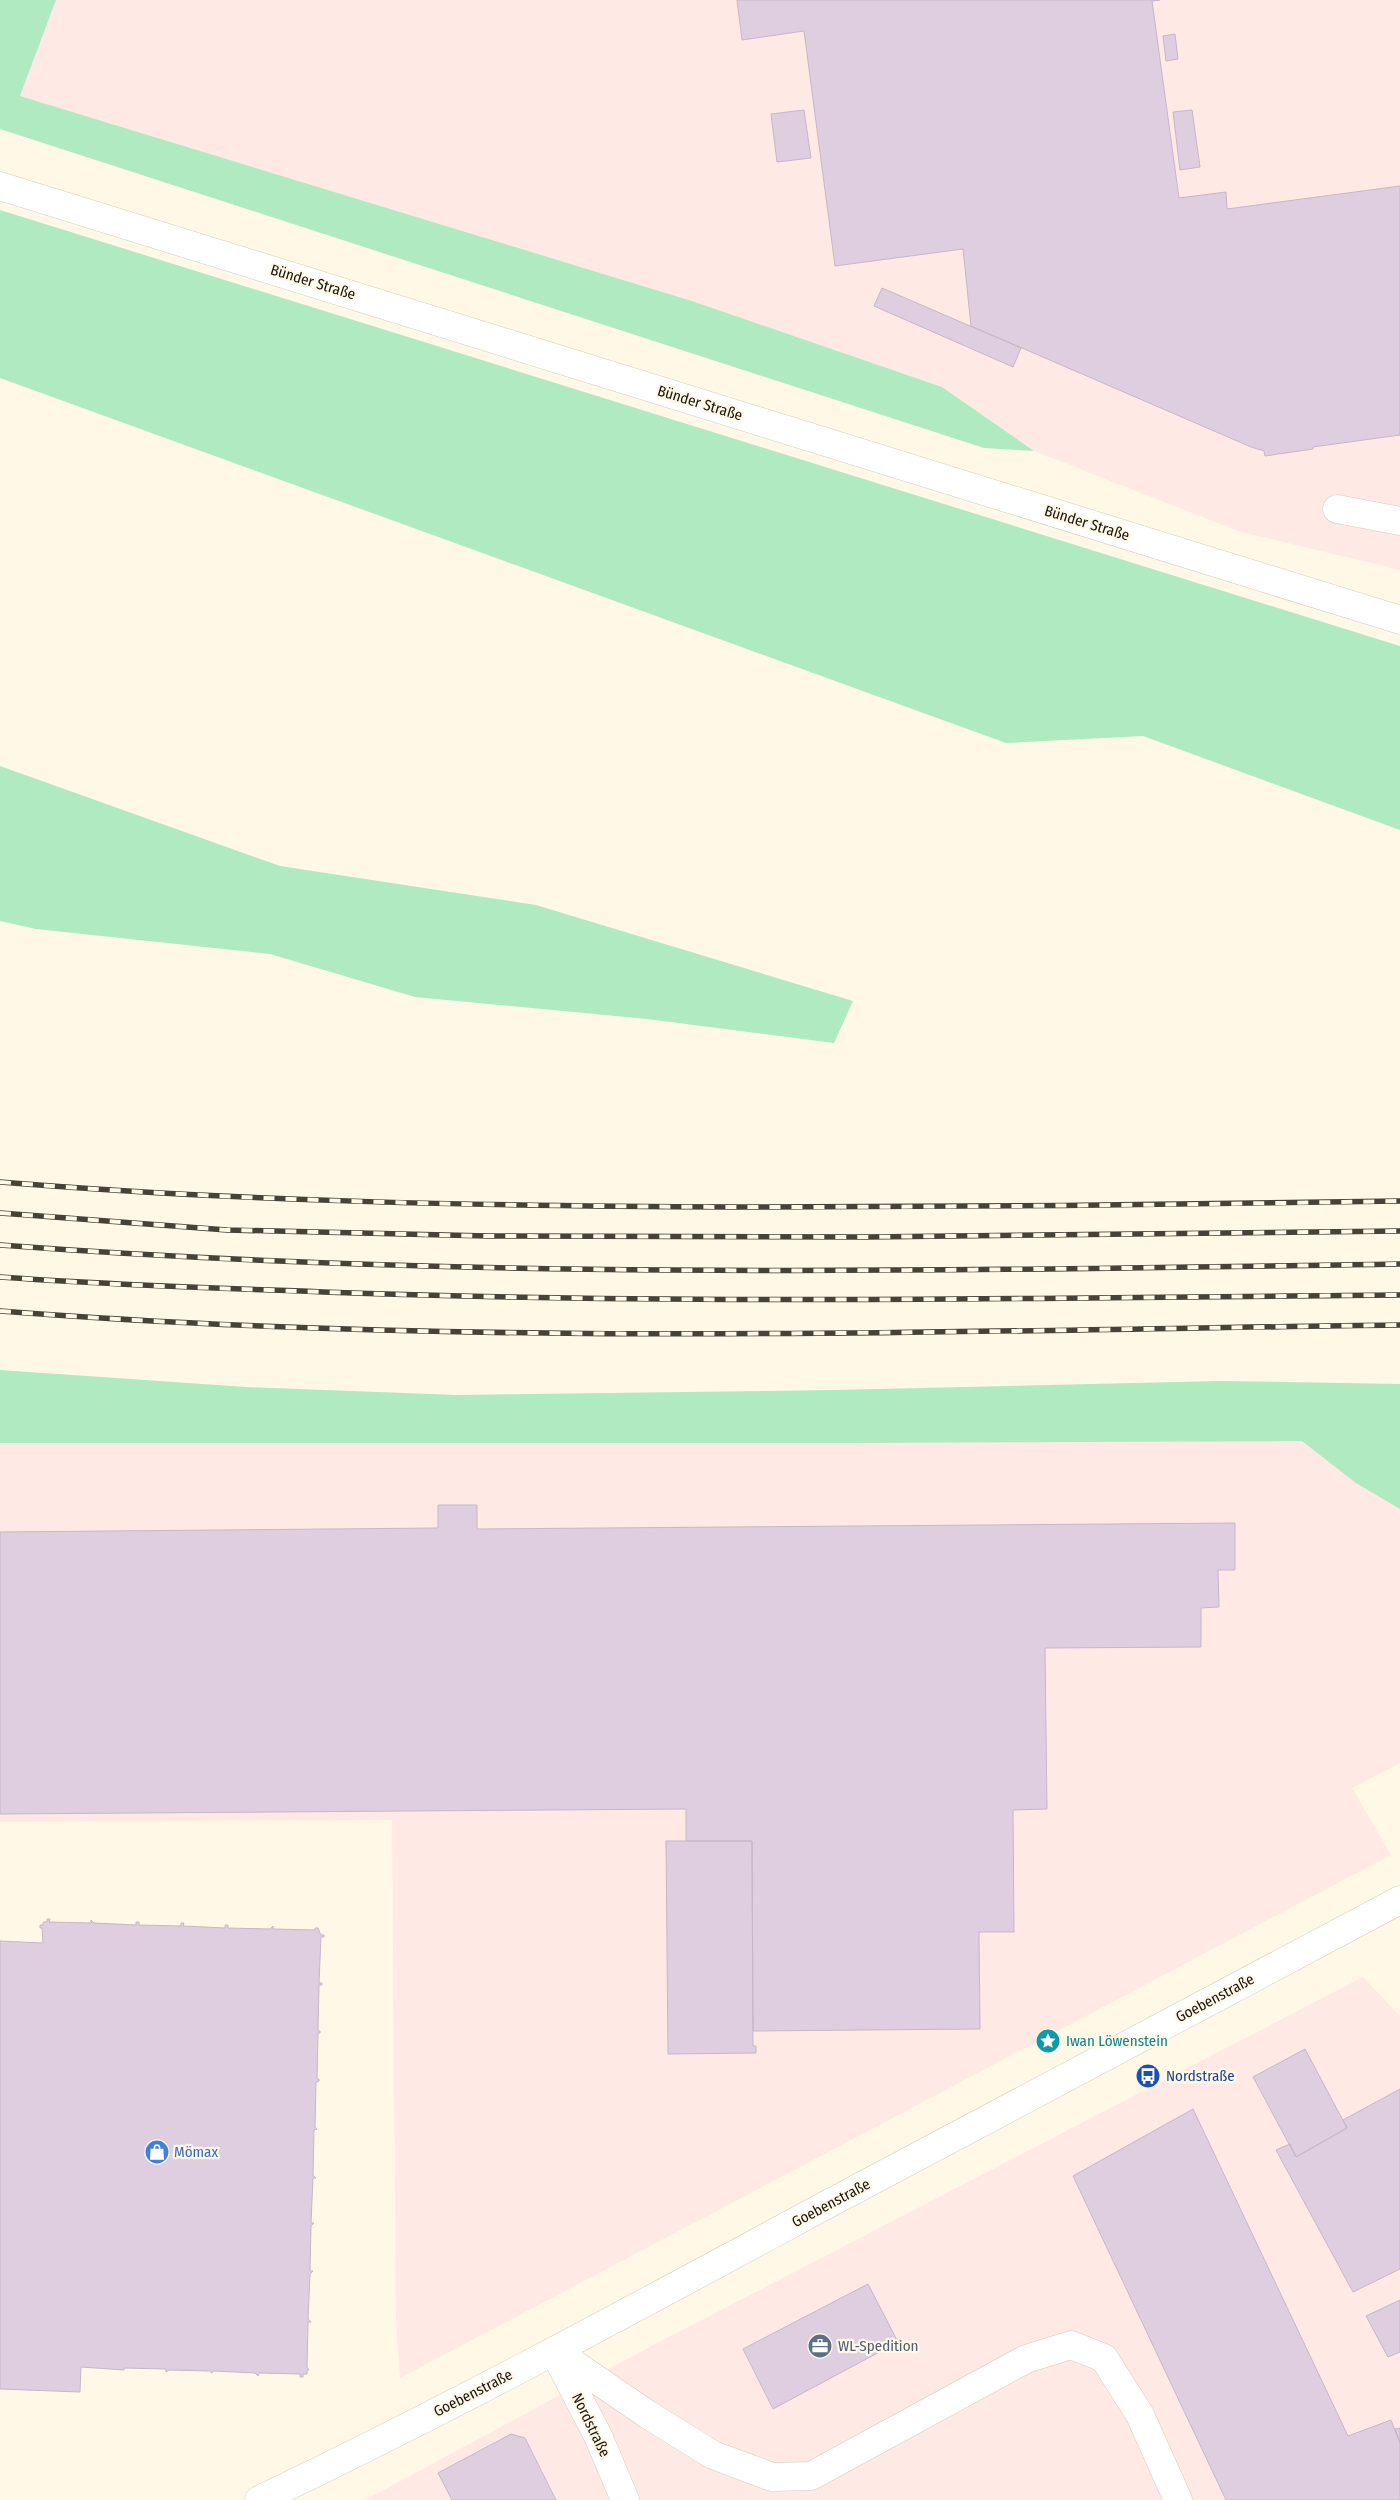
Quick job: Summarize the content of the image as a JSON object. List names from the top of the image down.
{
  "streets": {
    "street": ["Bünder Straße", "Goebenstraße", "Nordstraße"]
  },
  "crossings": [
    ["Goebenstraße", "Nordstraße"]
  ],
  "places": {
    "place": ["Iwan Löwenstein"],
    "bus stop": ["Nordstraße"],
    "shop": ["Mömax"],
    "office": ["WL-Spedition"]
  }
}
